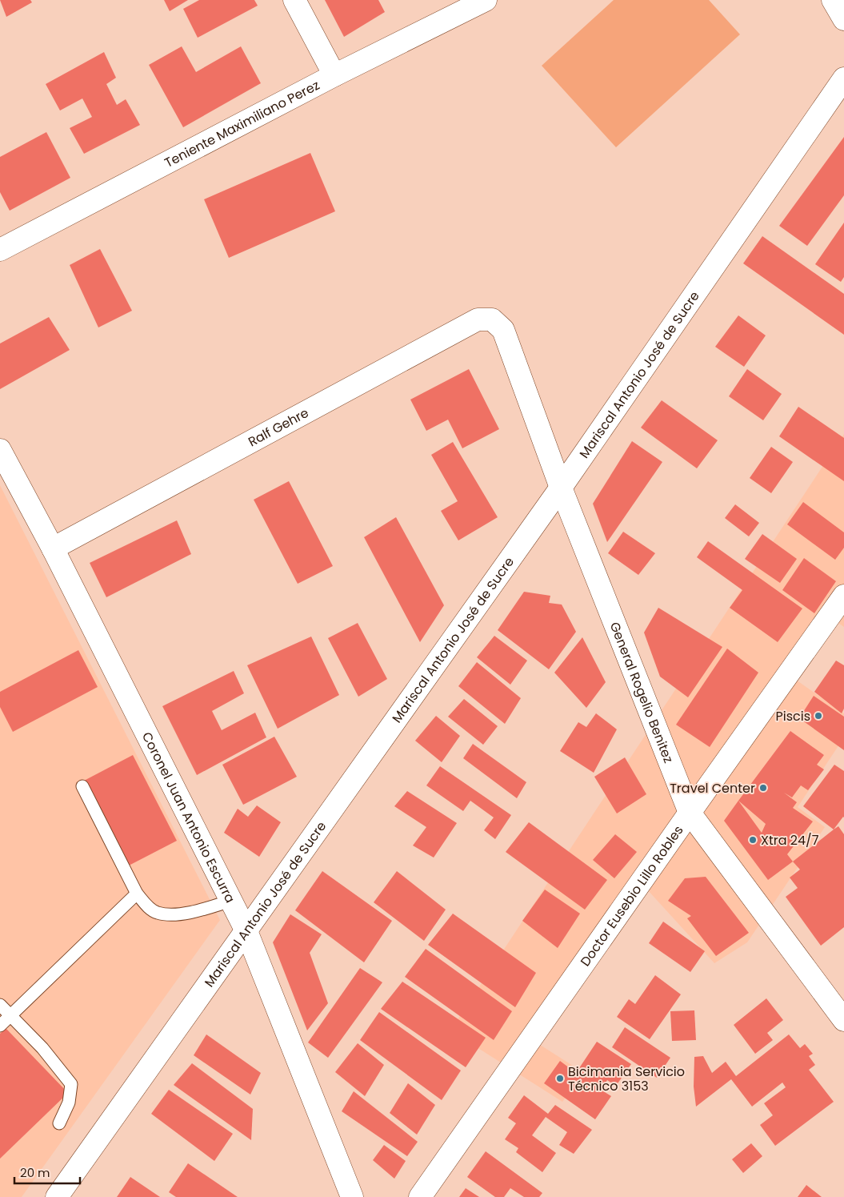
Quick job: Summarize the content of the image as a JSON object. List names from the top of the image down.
{
  "streets": {
    "street": [
      "Teniente Maximiliano Perez",
      "Mariscal Antonio José de Sucre",
      "Ralf Gehre",
      "General Rogelio Benitez",
      "Coronel Juan Antonio Escurra",
      "Doctor Eusebio Lillo Robles"
    ]
  },
  "crossings": [
    ["Mariscal Antonio José de Sucre", "General Rogelio Benitez"],
    ["Mariscal Antonio José de Sucre", "Coronel Juan Antonio Escurra"],
    ["Ralf Gehre", "General Rogelio Benitez"],
    ["Ralf Gehre", "Coronel Juan Antonio Escurra"],
    ["General Rogelio Benitez", "Doctor Eusebio Lillo Robles"]
  ],
  "places": [
    "Piscis",
    "Travel Center",
    "Xtra 24/7",
    "Bicimania Servicio Técnico 3153"
  ],
  "scale_bar": "20 m"
}
